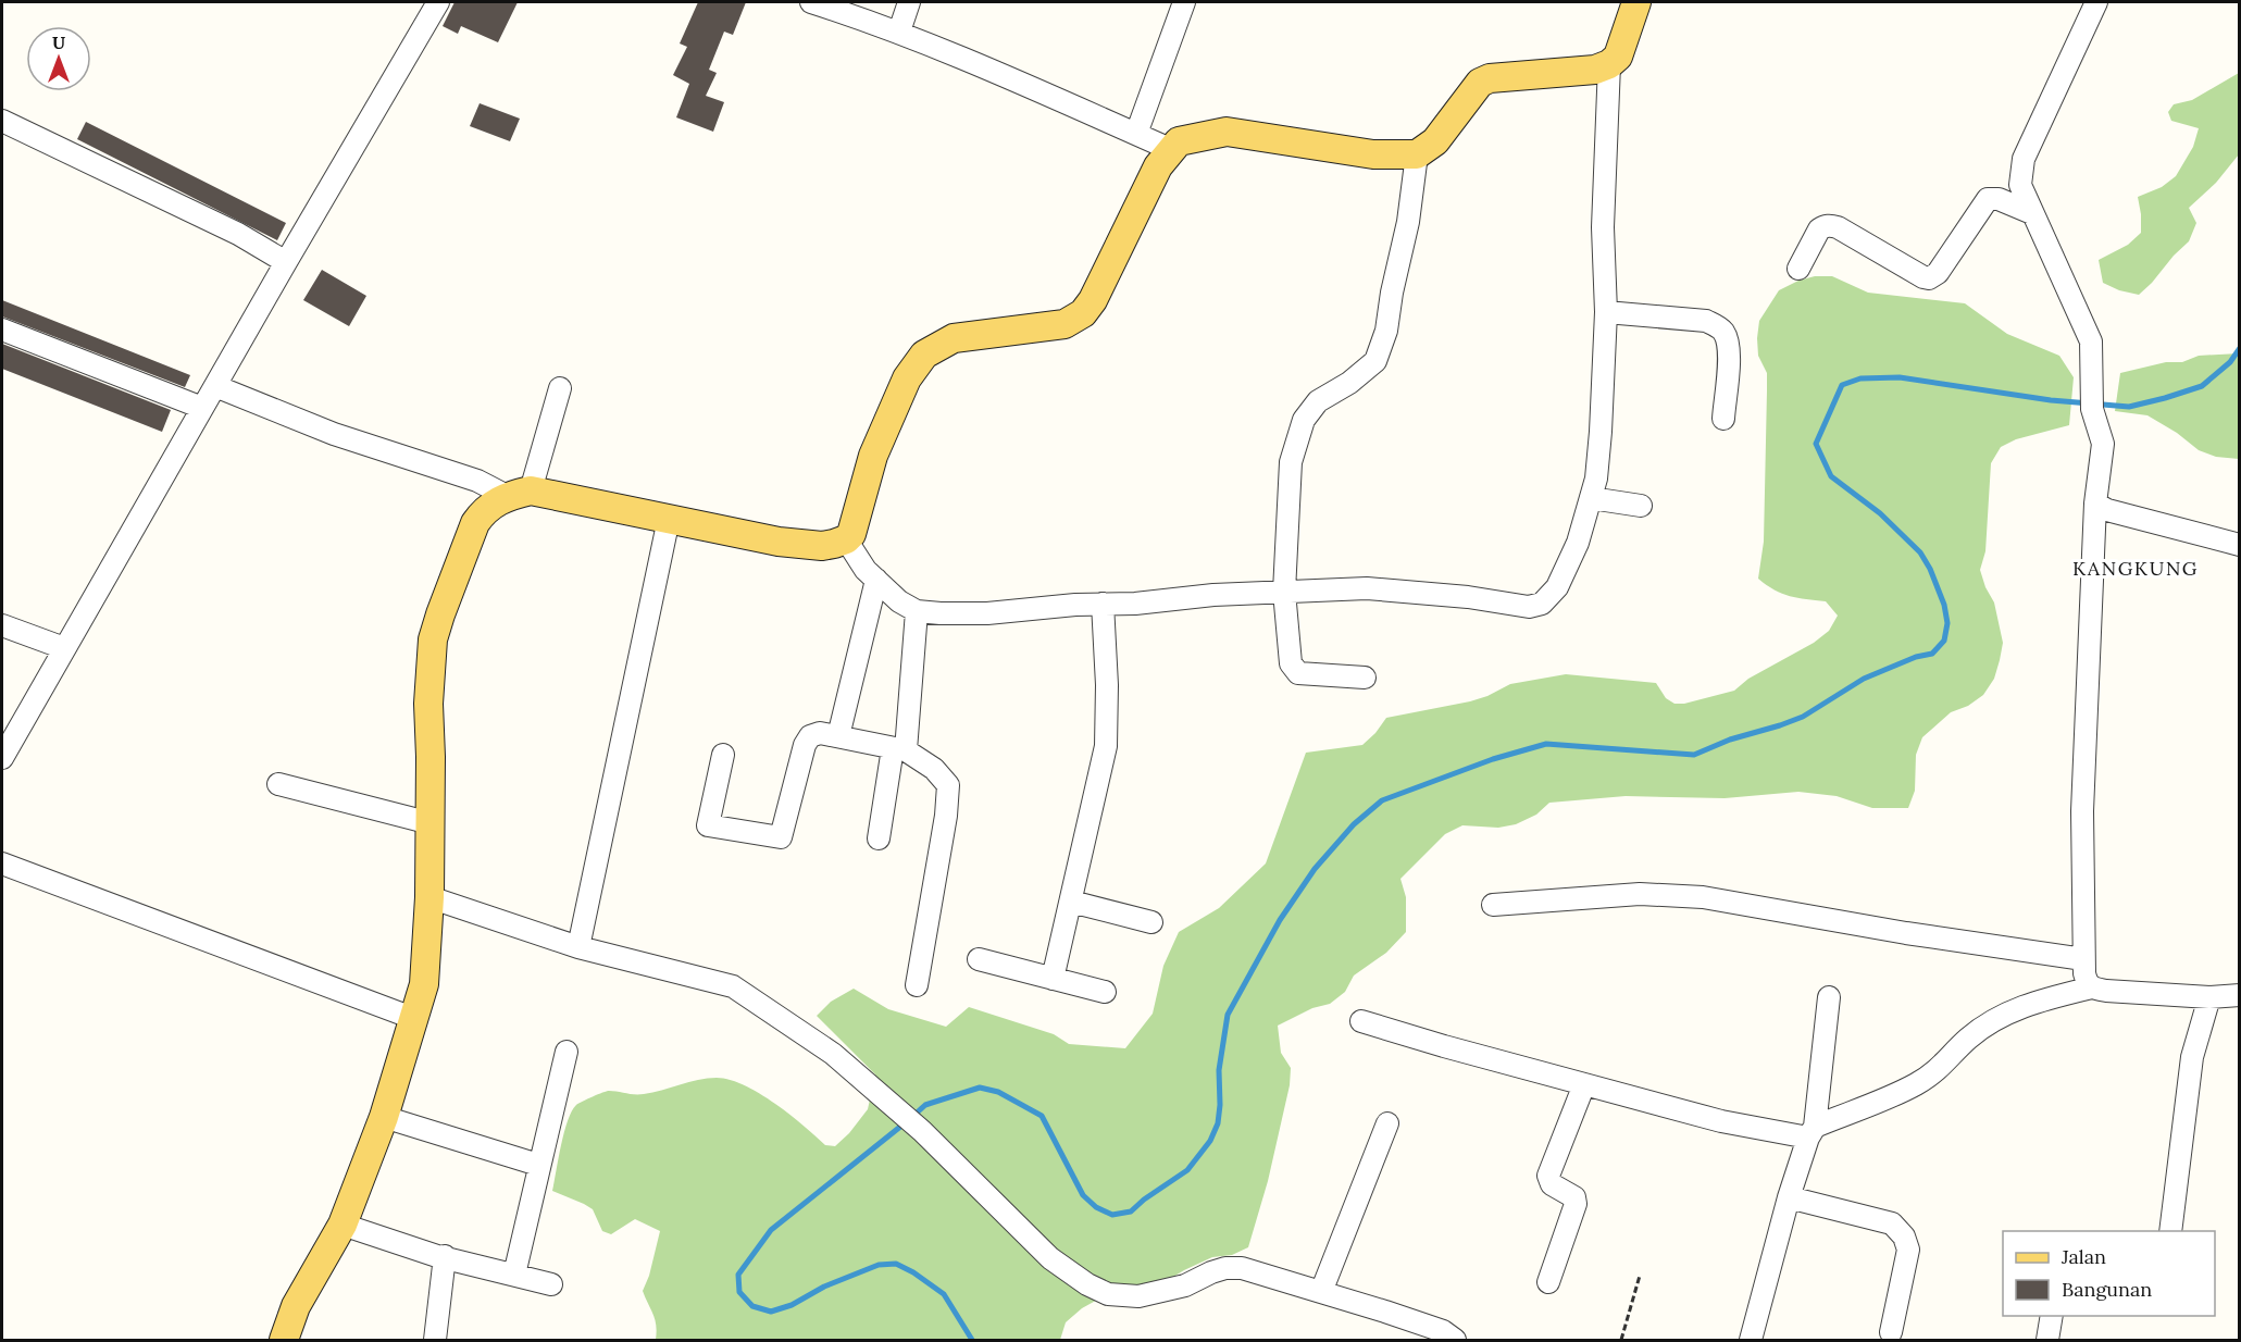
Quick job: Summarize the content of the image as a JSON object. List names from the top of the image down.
{
  "districts": ["KANGKUNG"],
  "legend": ["Jalan", "Bangunan"],
  "north": "top"
}
